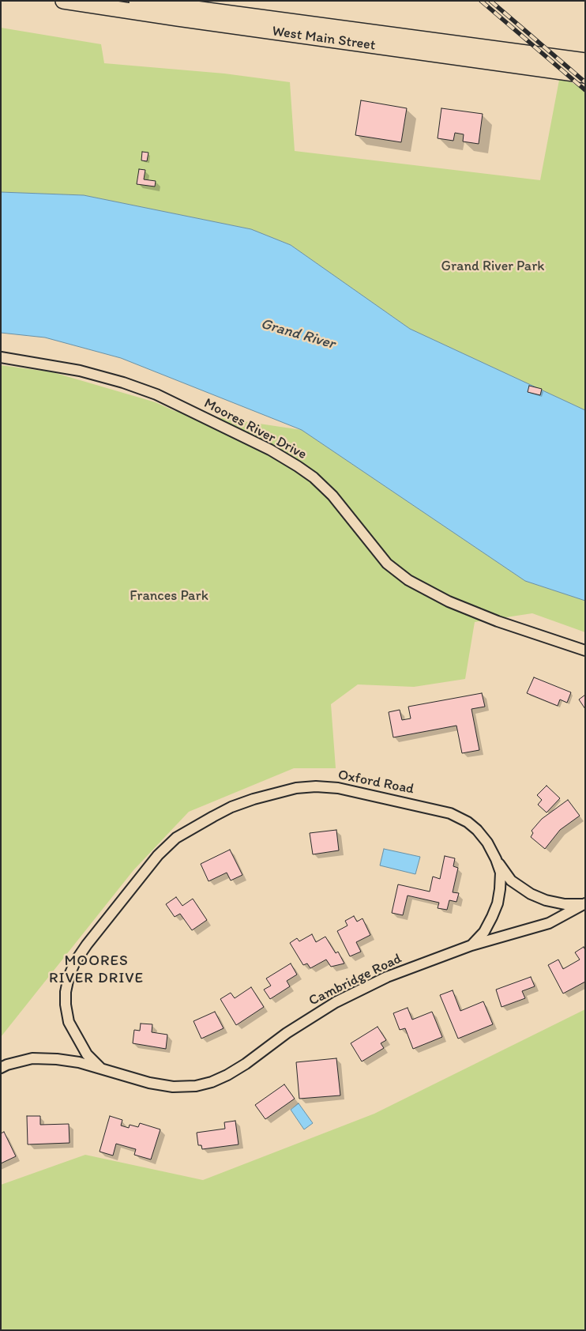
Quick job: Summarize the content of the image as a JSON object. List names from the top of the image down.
{
  "streets": {
    "main road": ["West Main Street"],
    "street": ["Moores River Drive", "Oxford Road", "Cambridge Road"]
  },
  "crossings": [
    ["Oxford Road", "Cambridge Road"]
  ],
  "districts": ["MOORES RIVER DRIVE"],
  "water": ["Grand River"],
  "parks": ["Grand River Park", "Frances Park"]
}
